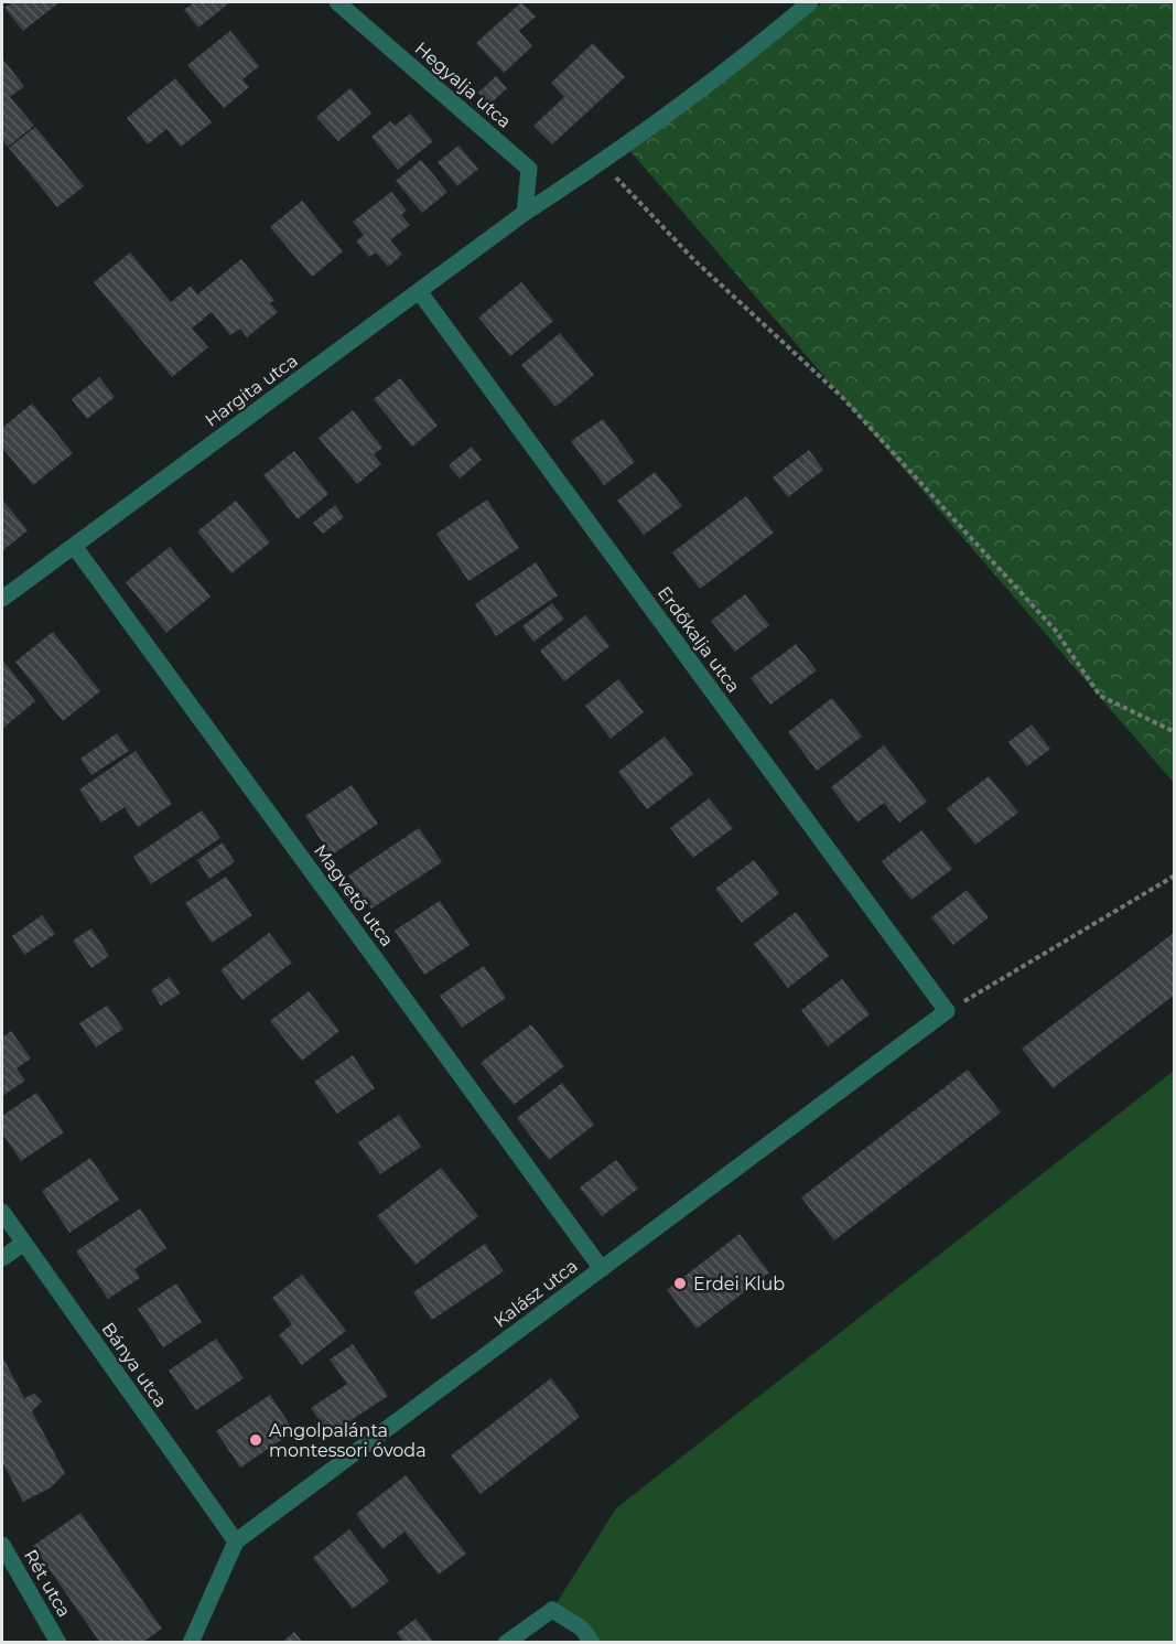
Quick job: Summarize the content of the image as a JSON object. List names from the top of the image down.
{
  "streets": {
    "street": [
      "Hegyalja utca",
      "Hargita utca",
      "Erdőkalja utca",
      "Magvető utca",
      "Kalász utca",
      "Bánya utca",
      "Rét utca"
    ]
  },
  "crossings": [
    ["Hegyalja utca", "Hargita utca"],
    ["Hargita utca", "Erdőkalja utca"],
    ["Hargita utca", "Magvető utca"],
    ["Erdőkalja utca", "Kalász utca"],
    ["Magvető utca", "Kalász utca"],
    ["Kalász utca", "Bánya utca"]
  ],
  "places": ["Erdei Klub", "Angolpalánta montessori óvoda"]
}
